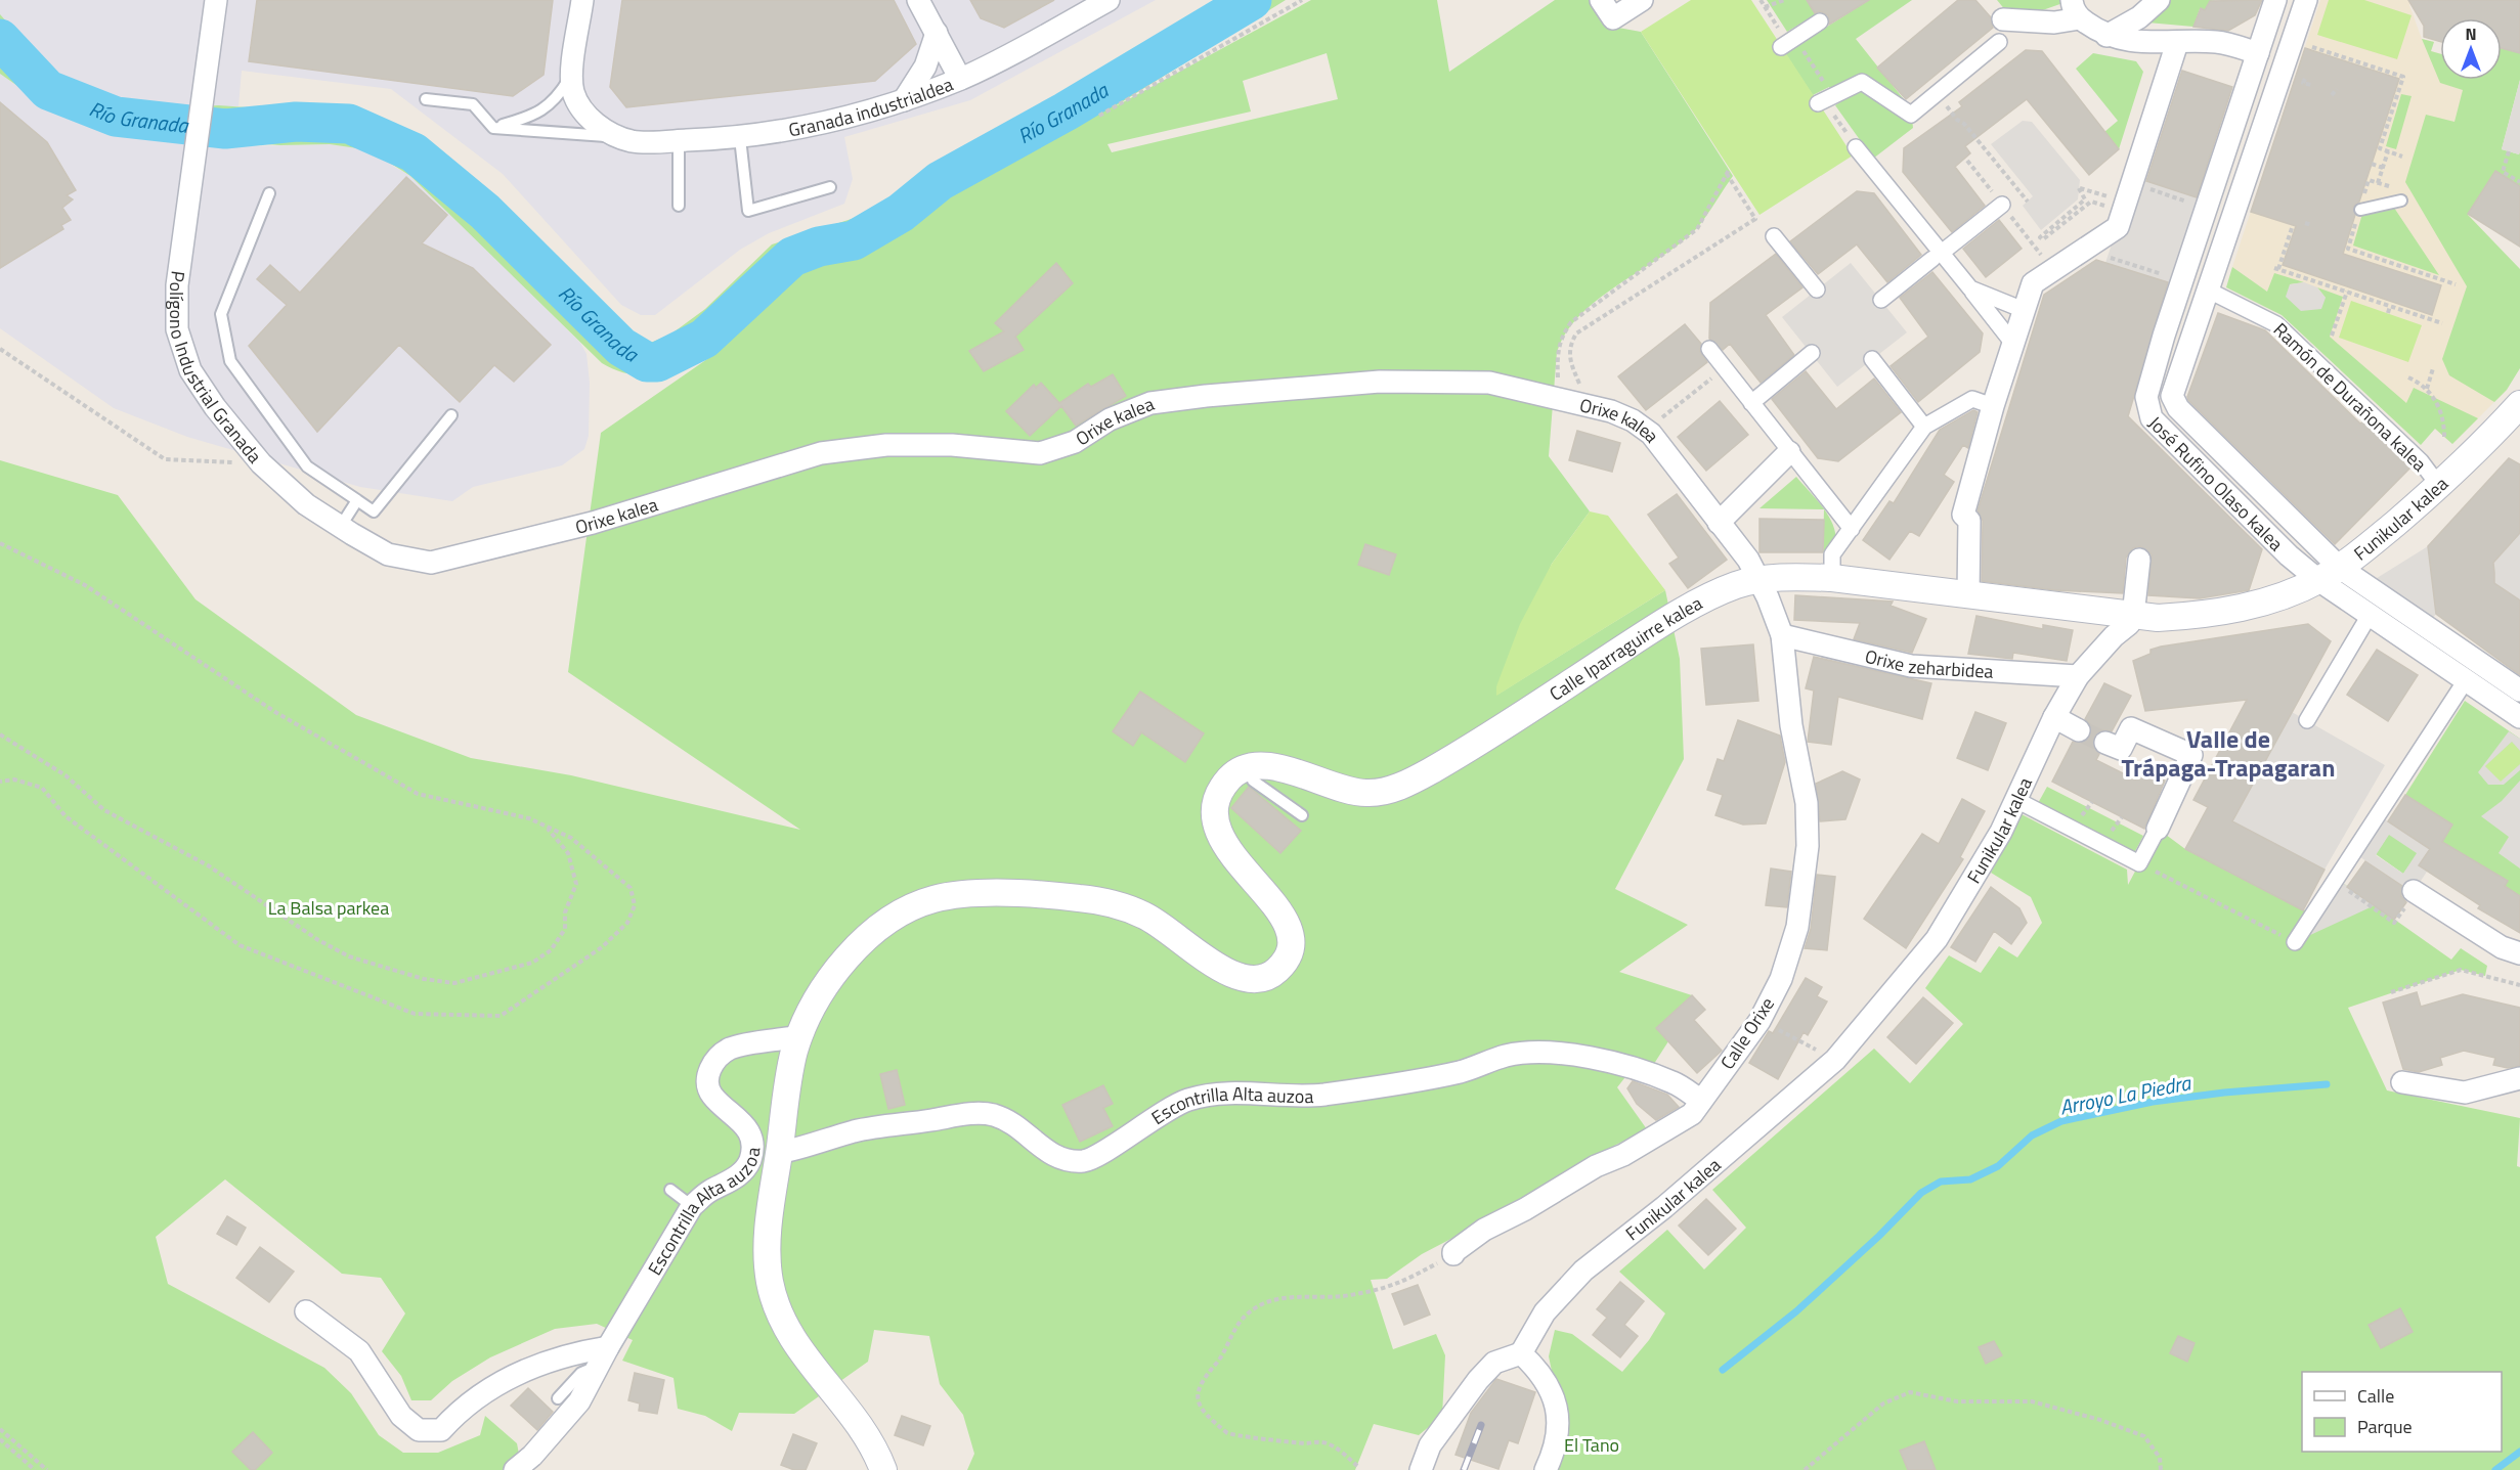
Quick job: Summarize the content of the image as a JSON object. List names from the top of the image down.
{
  "streets": {
    "street": [
      "Granada industrialdea",
      "Polígono Industrial Granada",
      "Ramón de Durañona kalea",
      "Orixe kalea",
      "José Rufino Olaso kalea",
      "Funikular kalea",
      "Calle Iparraguirre kalea",
      "Orixe zeharbidea",
      "Calle Orixe",
      "Escontrilla Alta auzoa"
    ]
  },
  "crossings": [
    ["Polígono Industrial Granada", "Orixe kalea"],
    ["Ramón de Durañona kalea", "José Rufino Olaso kalea"],
    ["Ramón de Durañona kalea", "Funikular kalea"],
    ["Orixe kalea", "Calle Iparraguirre kalea"],
    ["Orixe kalea", "Orixe zeharbidea"],
    ["Orixe kalea", "Calle Orixe"],
    ["José Rufino Olaso kalea", "Funikular kalea"],
    ["Funikular kalea", "Calle Iparraguirre kalea"],
    ["Funikular kalea", "Orixe zeharbidea"],
    ["Calle Iparraguirre kalea", "Escontrilla Alta auzoa"],
    ["Orixe zeharbidea", "Calle Orixe"],
    ["Calle Orixe", "Escontrilla Alta auzoa"]
  ],
  "districts": ["Valle de Trápaga-Trapagaran"],
  "water": ["Río Granada", "Arroyo La Piedra"],
  "parks": ["La Balsa parkea", "El Tano"],
  "legend": ["Calle", "Parque"],
  "north": "top"
}
